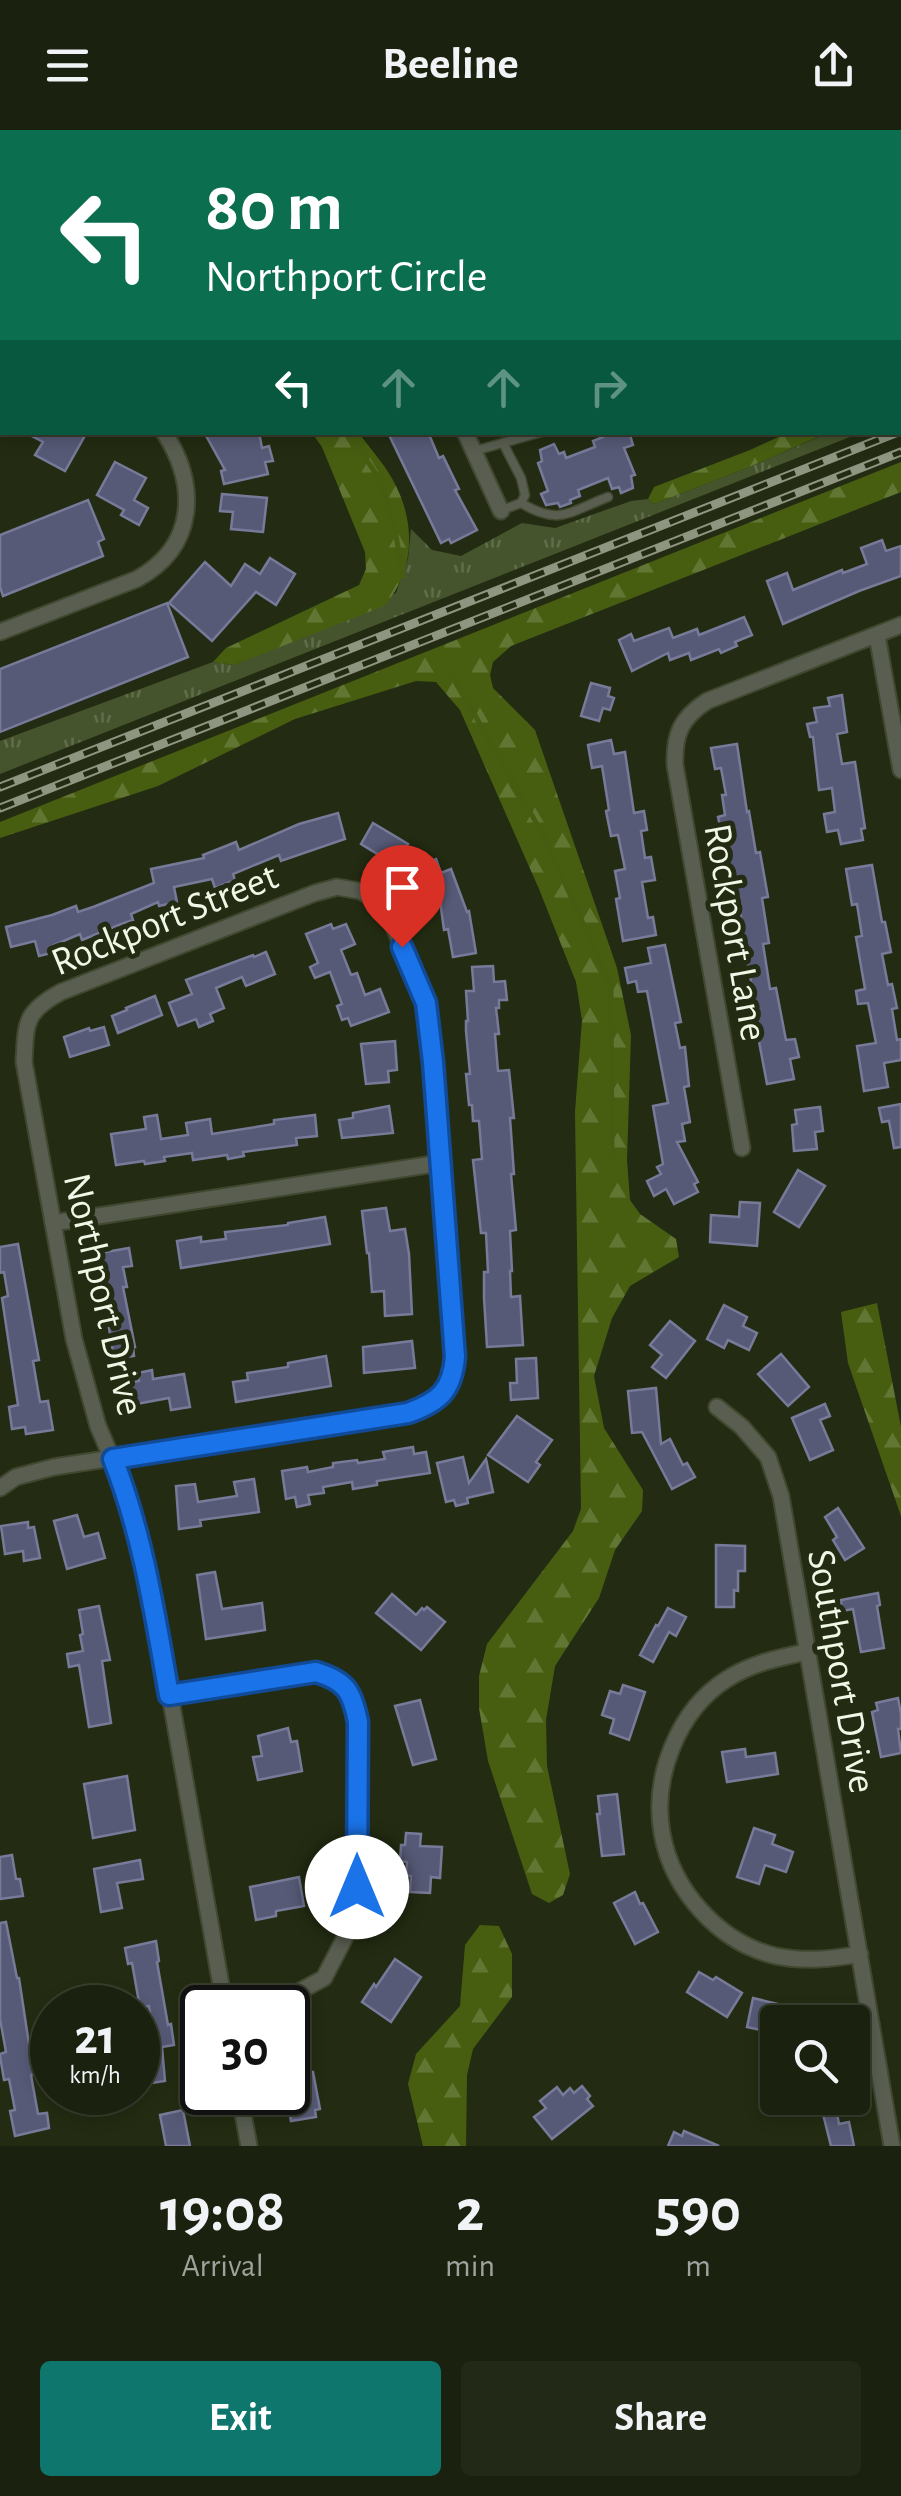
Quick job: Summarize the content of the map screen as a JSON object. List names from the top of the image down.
{
  "streets": {
    "street": [
      "Rockport Street",
      "Rockport Lane",
      "Northport Drive",
      "Southport Drive"
    ]
  },
  "crossings": [
    ["Rockport Street", "Northport Drive"]
  ],
  "page": {
    "header": "Beeline",
    "turn": ["80 m", "Northport Circle"],
    "speed": "21 km/h",
    "limit": "30",
    "eta": [
      "19:08",
      "Arrival",
      "2",
      "min",
      "590",
      "m"
    ],
    "buttons": ["Exit", "Share"]
  }
}
